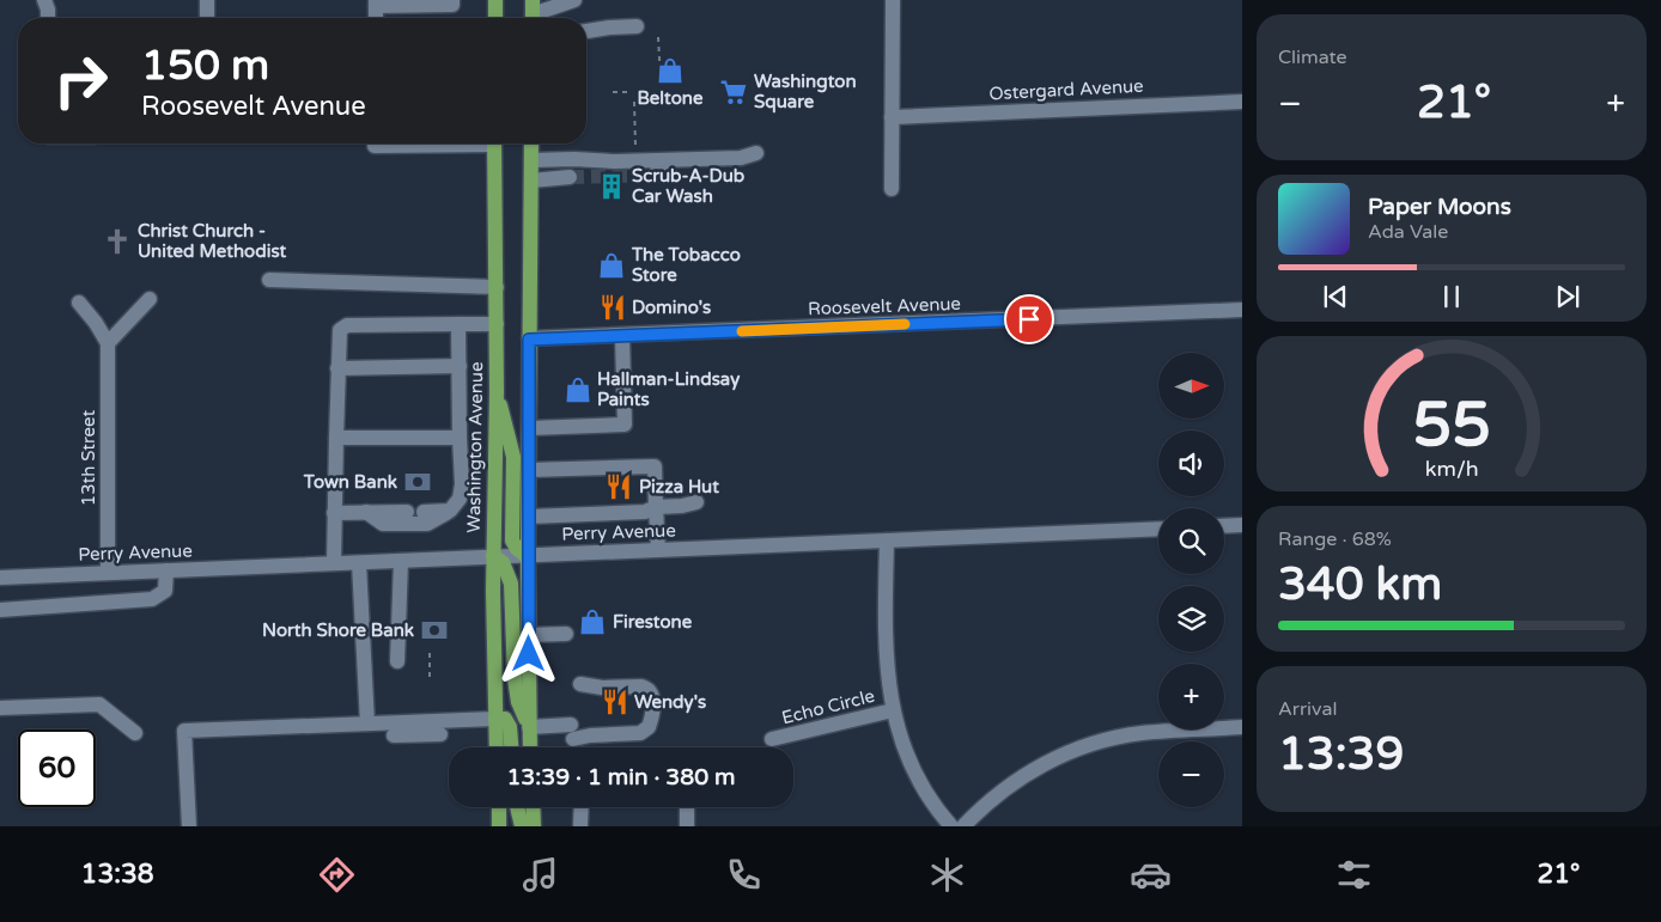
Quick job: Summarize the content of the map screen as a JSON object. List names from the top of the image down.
{
  "streets": {
    "main road": ["Washington Avenue"],
    "street": [
      "Ostergard Avenue",
      "Roosevelt Avenue",
      "13th Street",
      "Perry Avenue",
      "Echo Circle"
    ]
  },
  "crossings": [
    ["Washington Avenue", "Perry Avenue"],
    ["13th Street", "Perry Avenue"]
  ],
  "places": {
    "shop": [
      "Beltone",
      "The Tobacco Store",
      "Hallman-Lindsay Paints",
      "Firestone"
    ],
    "supermarket": ["Washington Square"],
    "building": ["Scrub-A-Dub Car Wash"],
    "church": ["Christ Church - United Methodist"],
    "restaurant": ["Domino's", "Pizza Hut", "Wendy's"],
    "bank": ["Town Bank", "North Shore Bank"]
  },
  "north": "right",
  "page": {
    "tile": [
      "Climate",
      ["Range · 68%", "340 km"],
      ["Arrival", "13:39"]
    ],
    "turn": ["150 m", "Roosevelt Avenue"],
    "heat": ["−", "21°", "+"],
    "song": ["Paper Moons", "Ada Vale"],
    "map_buttons": ["+", "−"],
    "limit": "60",
    "trip": "13:39 · 1 min · 380 m",
    "tabs": ["13:38", "21°"],
    "gauge": ["55", "km/h"]
  }
}
